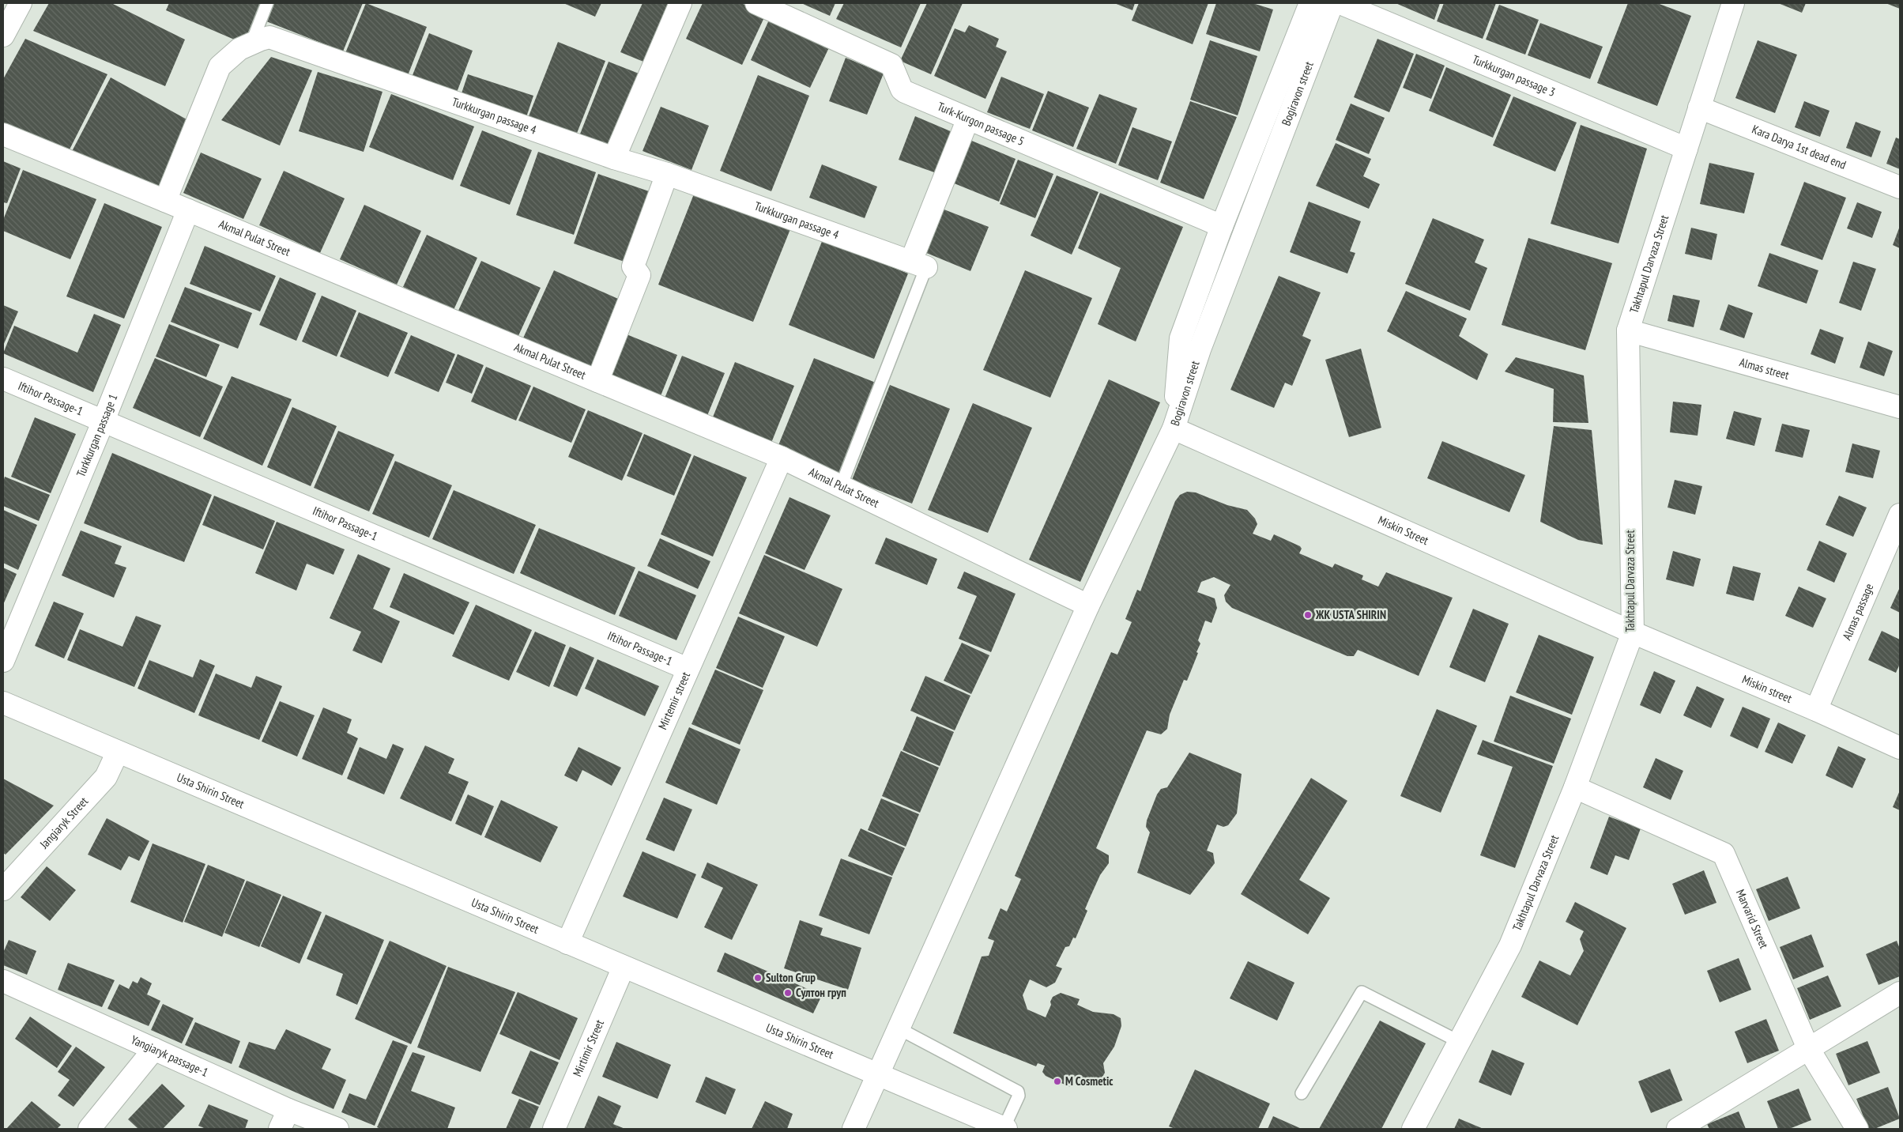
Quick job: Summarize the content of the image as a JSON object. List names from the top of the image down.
{
  "streets": {
    "street": [
      "Turkkurgan passage 3",
      "Bogiravon street",
      "Turkkurgan passage 4",
      "Turk-Kurgon passage 5",
      "Kаra Darya 1st dead end",
      "Akmal Pulat Street",
      "Takhtapul Darvaza Street",
      "Almas street",
      "Iftihor Passage-1",
      "Turkkurgan passage 1",
      "Miskin Street",
      "Almas passage",
      "Miskin street",
      "Mirtemir street",
      "Usta Shirin Street",
      "Jangiaryk Street",
      "Marvarid Street",
      "Mirtimir Street",
      "Yangiaryk passage-1"
    ]
  },
  "crossings": [
    ["Turkkurgan passage 3", "Takhtapul Darvaza Street"],
    ["Bogiravon street", "Turk-Kurgon passage 5"],
    ["Bogiravon street", "Miskin Street"],
    ["Turkkurgan passage 4", "Akmal Pulat Street"],
    ["Kаra Darya 1st dead end", "Takhtapul Darvaza Street"],
    ["Akmal Pulat Street", "Turkkurgan passage 1"],
    ["Akmal Pulat Street", "Mirtemir street"],
    ["Takhtapul Darvaza Street", "Almas street"],
    ["Takhtapul Darvaza Street", "Miskin Street"],
    ["Takhtapul Darvaza Street", "Miskin street"],
    ["Takhtapul Darvaza Street", "Marvarid Street"],
    ["Iftihor Passage-1", "Turkkurgan passage 1"],
    ["Iftihor Passage-1", "Mirtemir street"],
    ["Miskin Street", "Miskin street"],
    ["Almas passage", "Miskin street"],
    ["Mirtemir street", "Usta Shirin Street"],
    ["Usta Shirin Street", "Jangiaryk Street"],
    ["Usta Shirin Street", "Mirtimir Street"]
  ],
  "places": [
    "ЖК USTA SHIRIN",
    "Sulton Grup",
    "Султон груп",
    "M Cosmetic"
  ]
}
